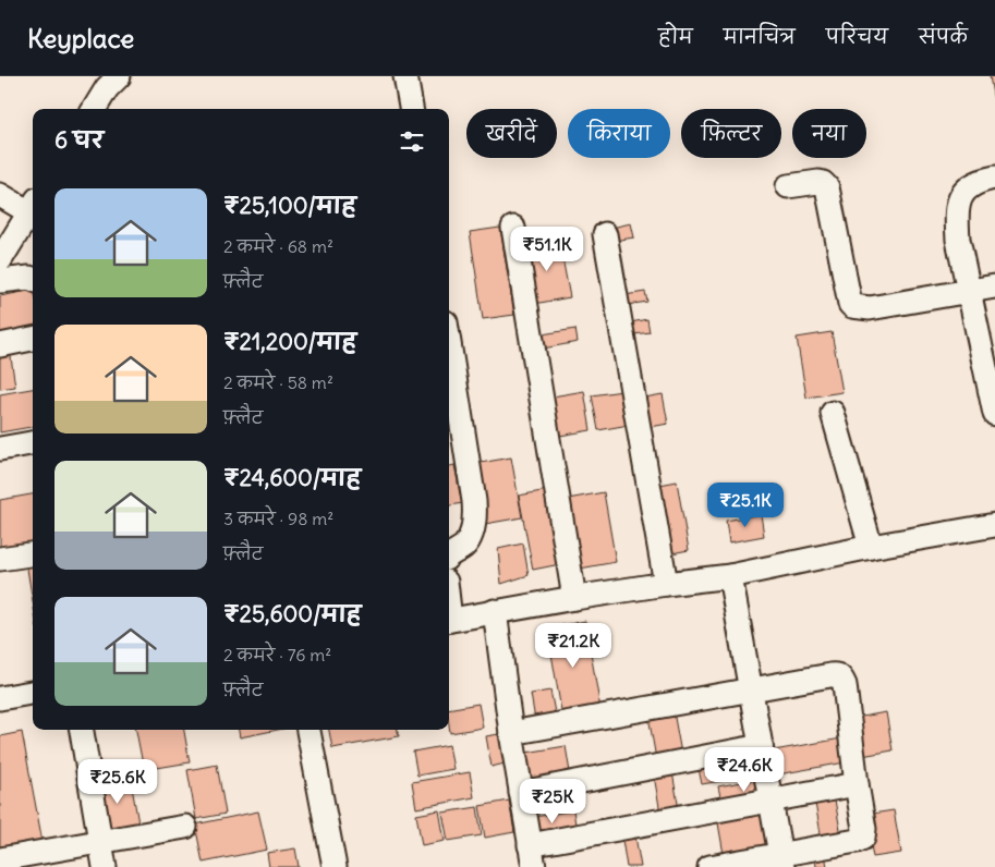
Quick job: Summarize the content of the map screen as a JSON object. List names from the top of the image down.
{
  "page": {
    "header": "Keyplace",
    "nav": [
      "होम",
      "मानचित्र",
      "परिचय",
      "संपर्क"
    ],
    "chip": [
      "खरीदें",
      "किराया",
      "फ़िल्टर",
      "नया"
    ],
    "heading": "6 घर",
    "list": [
      {
        "name": "₹25,100/माह",
        "note": "2 कमरे · 68 m² · फ़्लैट"
      },
      {
        "name": "₹21,200/माह",
        "note": "2 कमरे · 58 m² · फ़्लैट"
      },
      {
        "name": "₹24,600/माह",
        "note": "3 कमरे · 98 m² · फ़्लैट"
      },
      {
        "name": "₹25,600/माह",
        "note": "2 कमरे · 76 m² · फ़्लैट"
      }
    ],
    "price": [
      "₹51.1K",
      "₹25.1K",
      "₹21.2K",
      "₹24.6K",
      "₹25.6K",
      "₹25K"
    ]
  }
}
